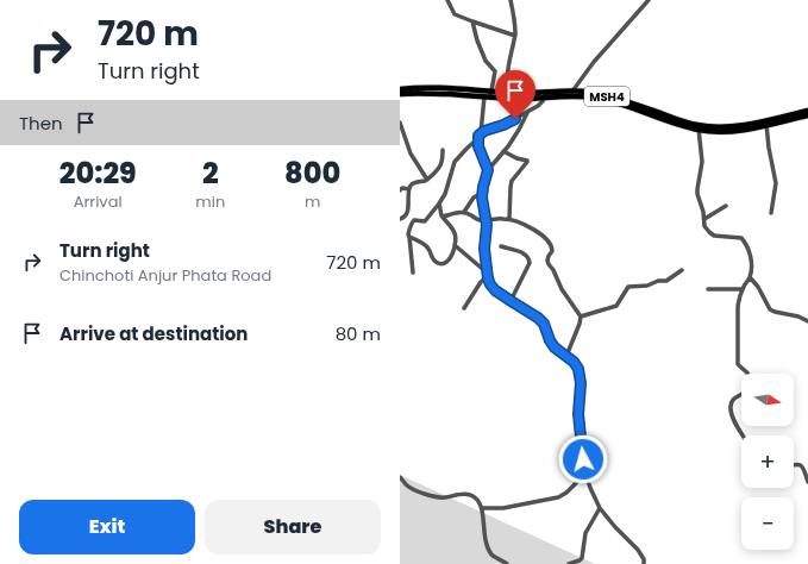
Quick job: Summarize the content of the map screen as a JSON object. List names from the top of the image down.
{
  "streets": {
    "main road": ["MSH4"]
  },
  "north": "right",
  "page": {
    "turn": ["720 m", "Turn right"],
    "then": "Then",
    "eta": [
      "20:29",
      "Arrival",
      "2",
      "min",
      "800",
      "m"
    ],
    "list": [
      {
        "name": "Turn right",
        "note": "Chinchoti Anjur Phata Road",
        "value": "720 m"
      },
      {
        "name": "Arrive at destination",
        "value": "80 m"
      }
    ],
    "map_buttons": ["+", "−"],
    "buttons": ["Exit", "Share"]
  }
}
